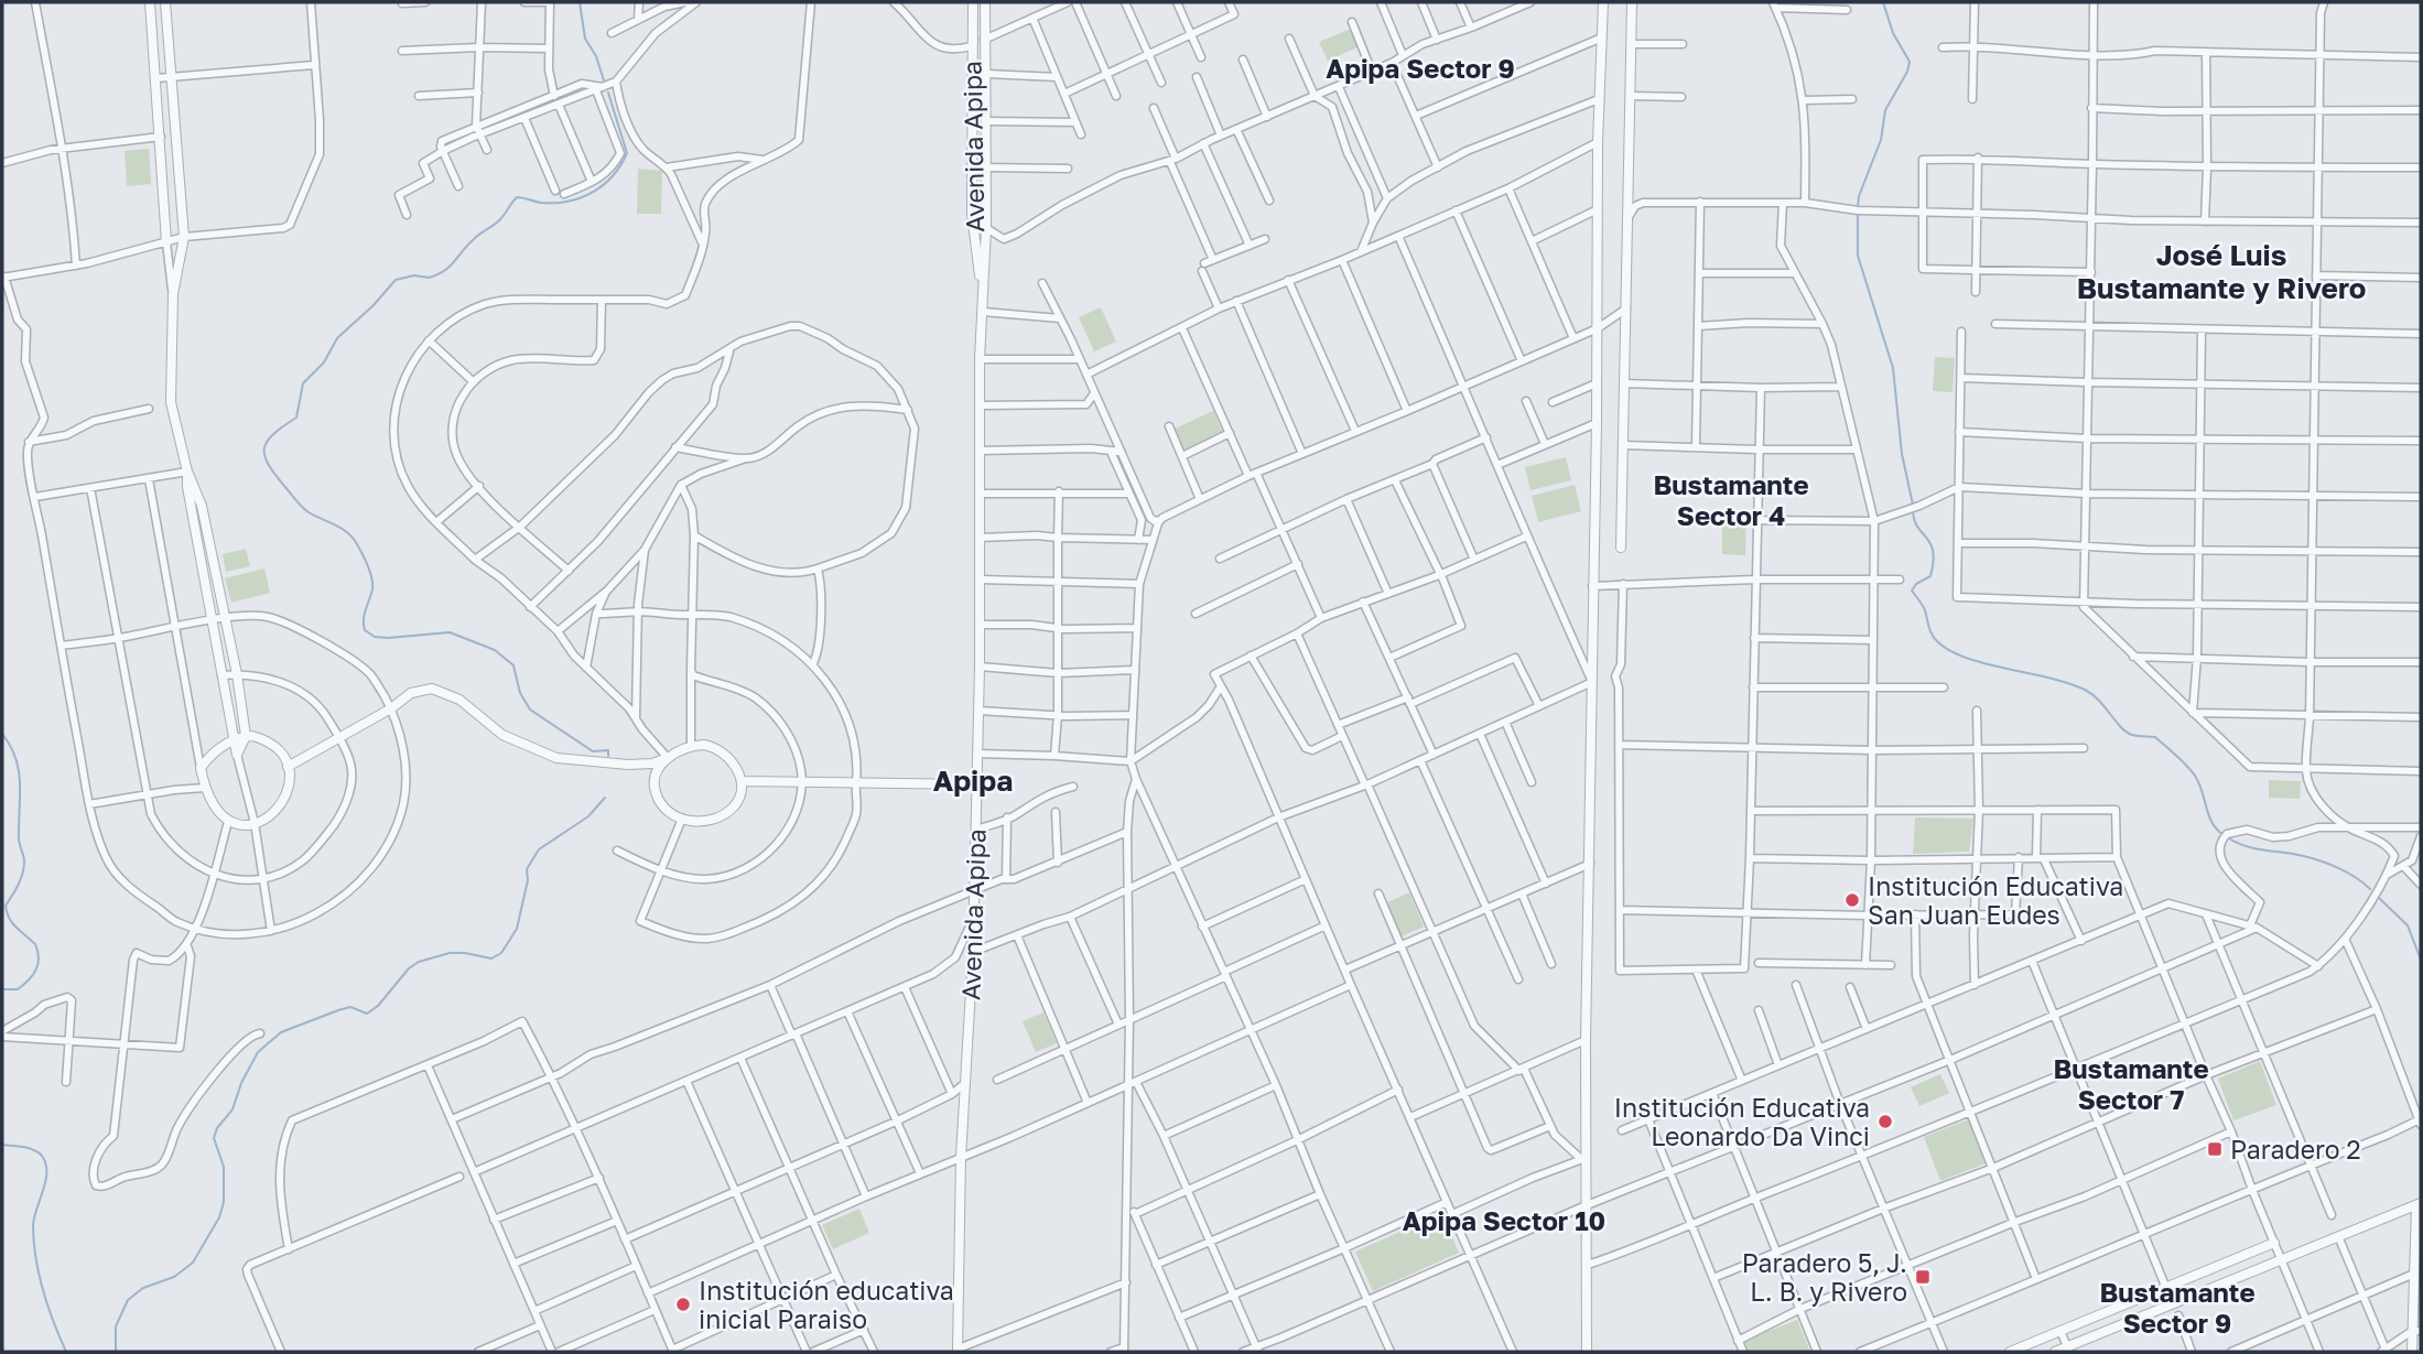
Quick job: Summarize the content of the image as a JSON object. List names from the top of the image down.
{
  "streets": {
    "street": ["Avenida Apipa"]
  },
  "districts": [
    "Apipa Sector 9",
    "José Luis Bustamante y Rivero",
    "Bustamante Sector 4",
    "Apipa",
    "Bustamante Sector 7",
    "Apipa Sector 10",
    "Bustamante Sector 9"
  ],
  "places": {
    "other": ["Institución Educativa San Juan Eudes", "Institución Educativa Leonardo Da Vinci", "Institución educativa inicial Paraiso"],
    "transit": ["Paradero 2", "Paradero 5, J. L. B. y Rivero"]
  }
}
